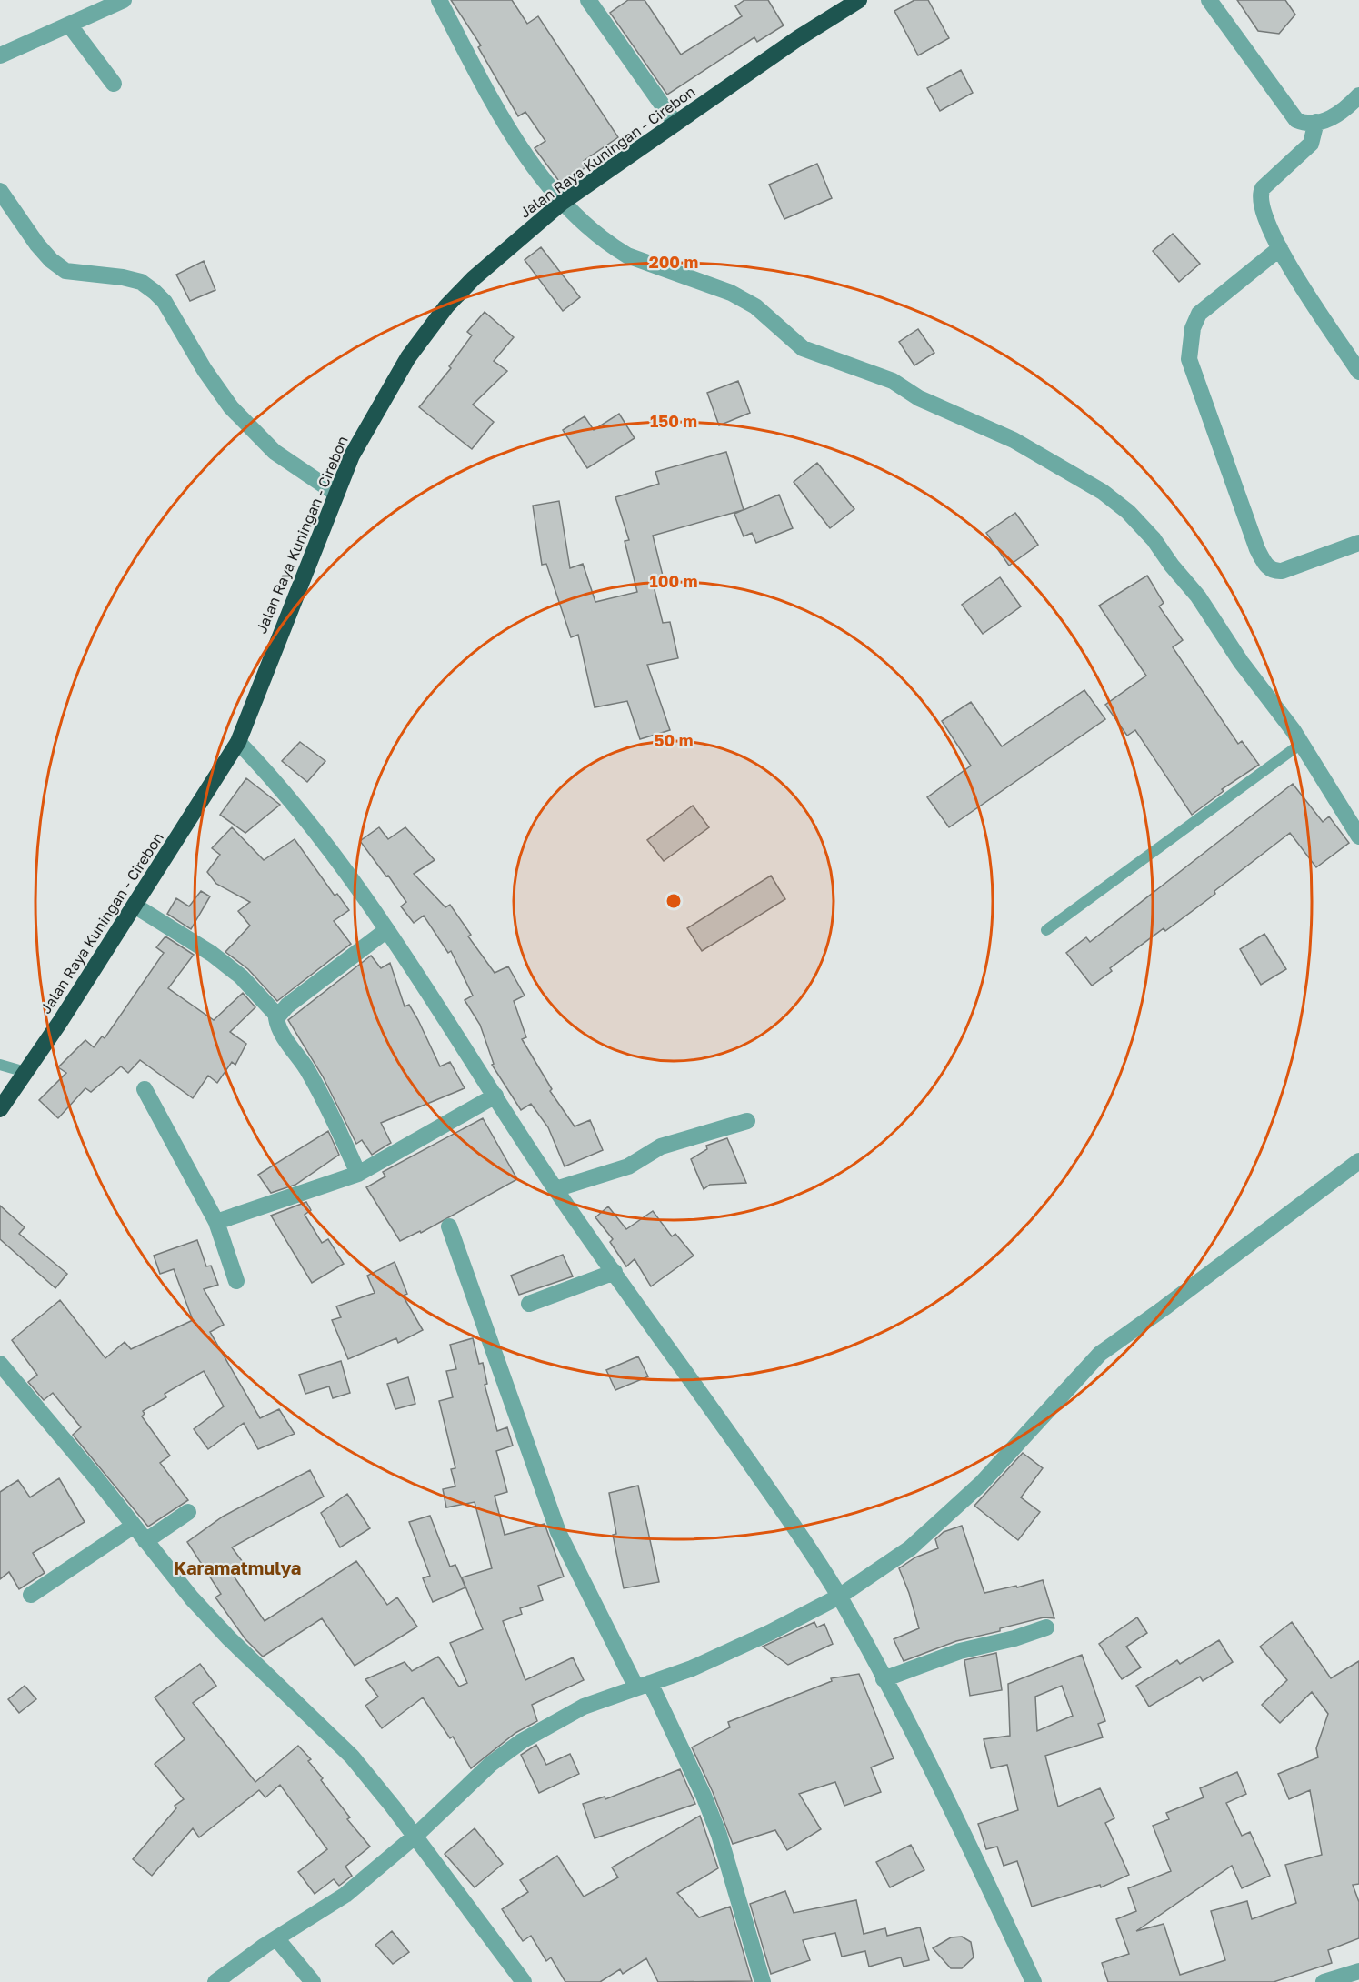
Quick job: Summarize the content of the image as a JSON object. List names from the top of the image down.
{
  "streets": {
    "highway": ["Jalan Raya Kuningan - Cirebon"]
  },
  "districts": ["Karamatmulya"],
  "rings": [
    "200 m",
    "150 m",
    "100 m",
    "50 m"
  ]
}
